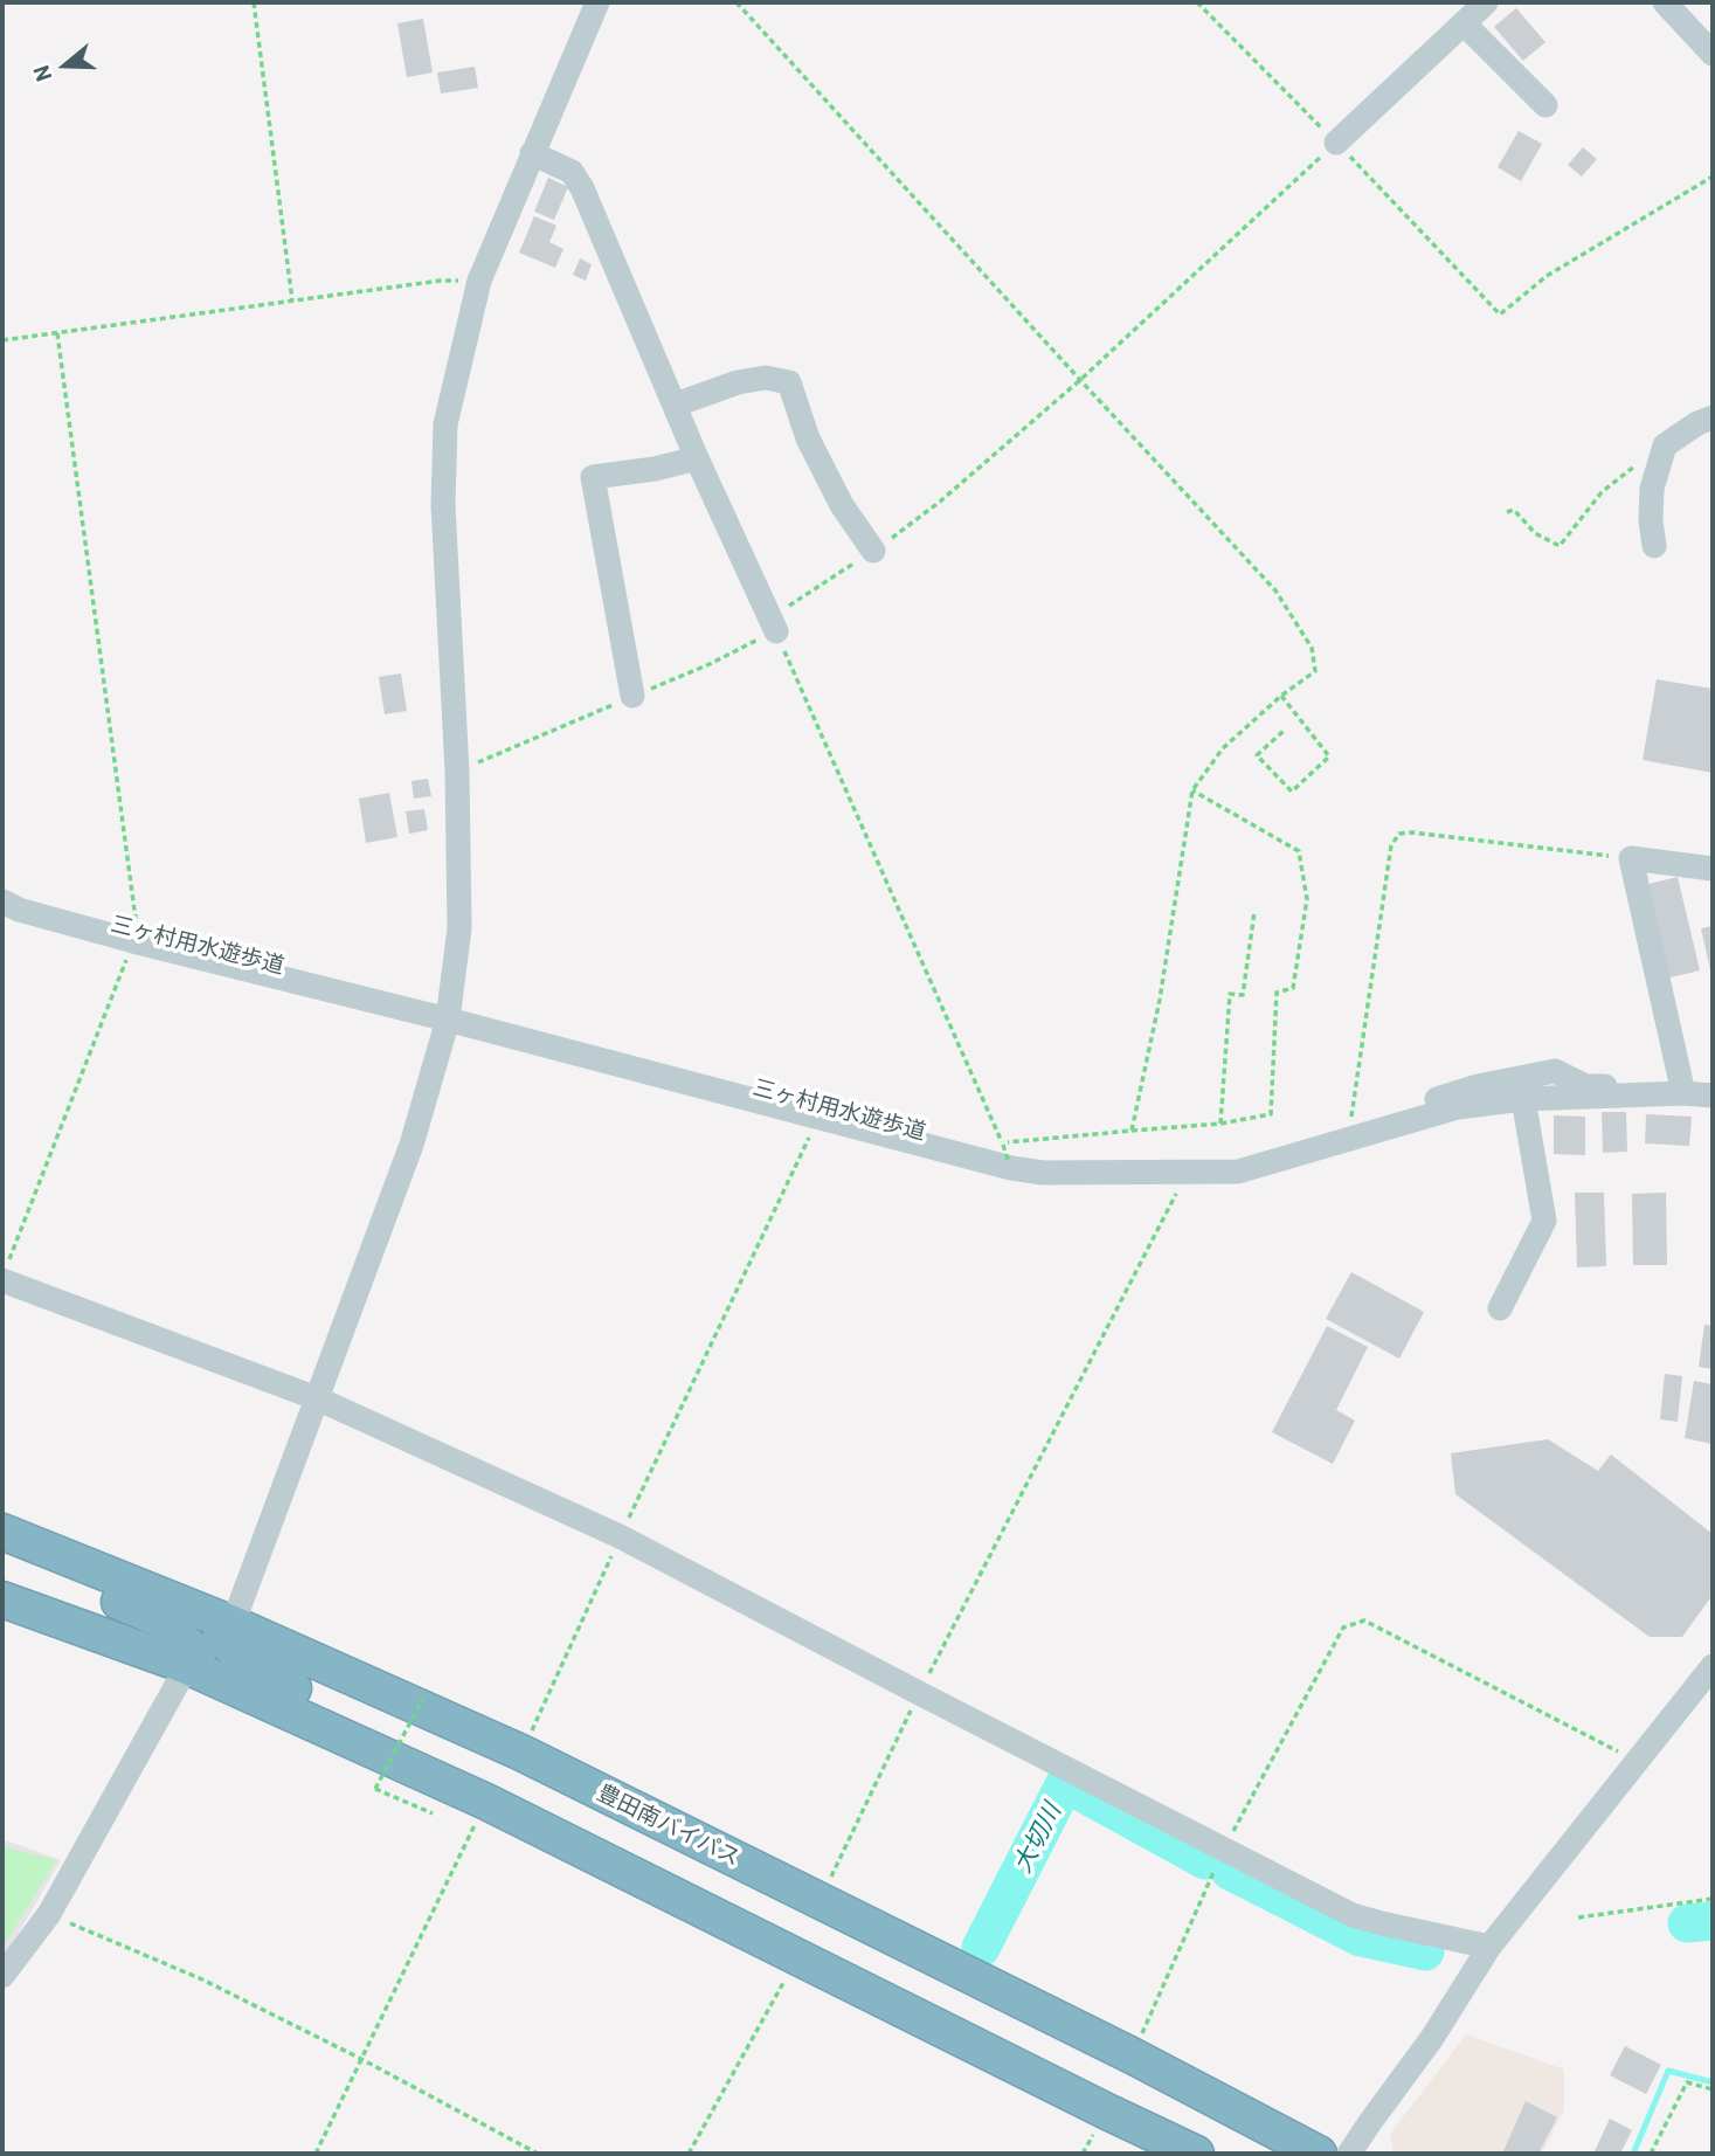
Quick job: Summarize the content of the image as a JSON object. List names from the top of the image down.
{
  "streets": {
    "highway": ["豊田南バイパス"],
    "street": ["三ヶ村用水遊歩道"]
  },
  "water": ["大切川"],
  "north": "left"
}
